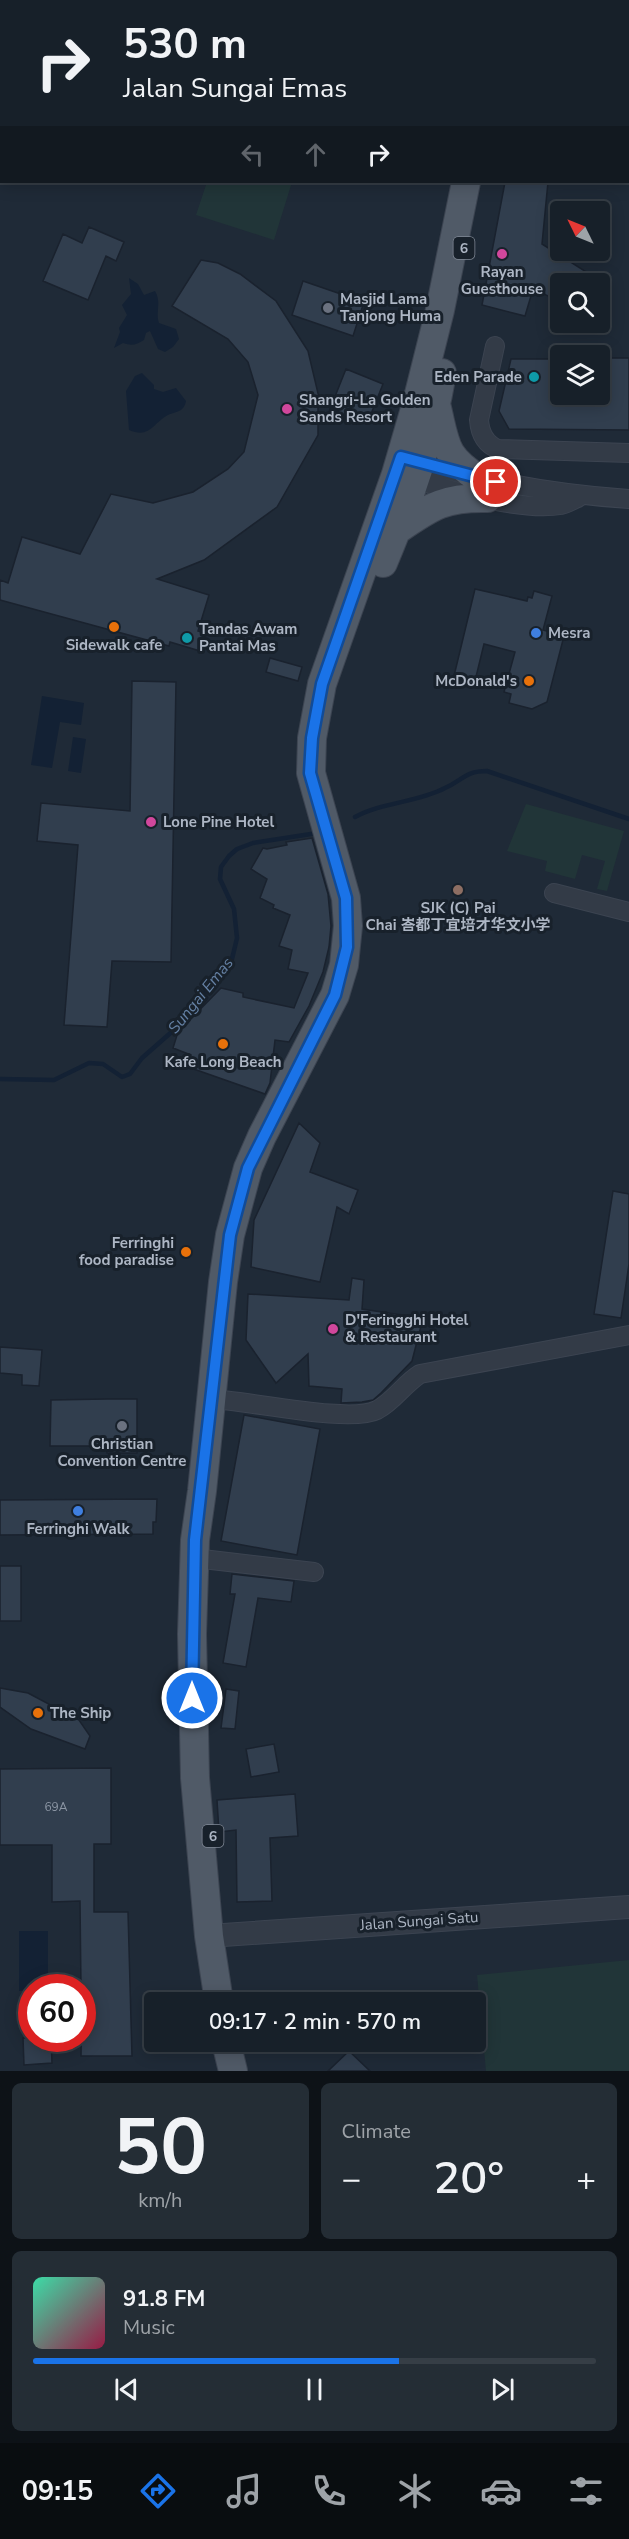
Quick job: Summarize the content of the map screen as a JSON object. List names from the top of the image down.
{
  "streets": {
    "main road": ["6"],
    "street": ["Jalan Sungai Satu"]
  },
  "crossings": [
    ["6", "Jalan Sungai Satu"]
  ],
  "water": ["Sungai Emas"],
  "places": [
    "Rayan Guesthouse",
    "Masjid Lama Tanjong Huma",
    "Eden Parade",
    "Shangri-La Golden Sands Resort",
    "Sidewalk cafe",
    "Mesra",
    "Tandas Awam Pantai Mas",
    "McDonald's",
    "Lone Pine Hotel",
    "SJK (C) Pai Chai 峇都丁宜培才华文小学",
    "Kafe Long Beach",
    "Ferringhi food paradise",
    "D'Feringghi Hotel & Restaurant",
    "Christian Convention Centre",
    "Ferringhi Walk",
    "The Ship"
  ],
  "house_numbers": ["69A"],
  "north": "top left",
  "page": {
    "turn": ["530 m", "Jalan Sungai Emas"],
    "limit": "60",
    "trip": "09:17 · 2 min · 570 m",
    "tile": [
      ["50", "km/h"],
      "Climate"
    ],
    "heat": ["−", "20°", "+"],
    "song": ["91.8 FM", "Music"],
    "tabs": "09:15"
  }
}
